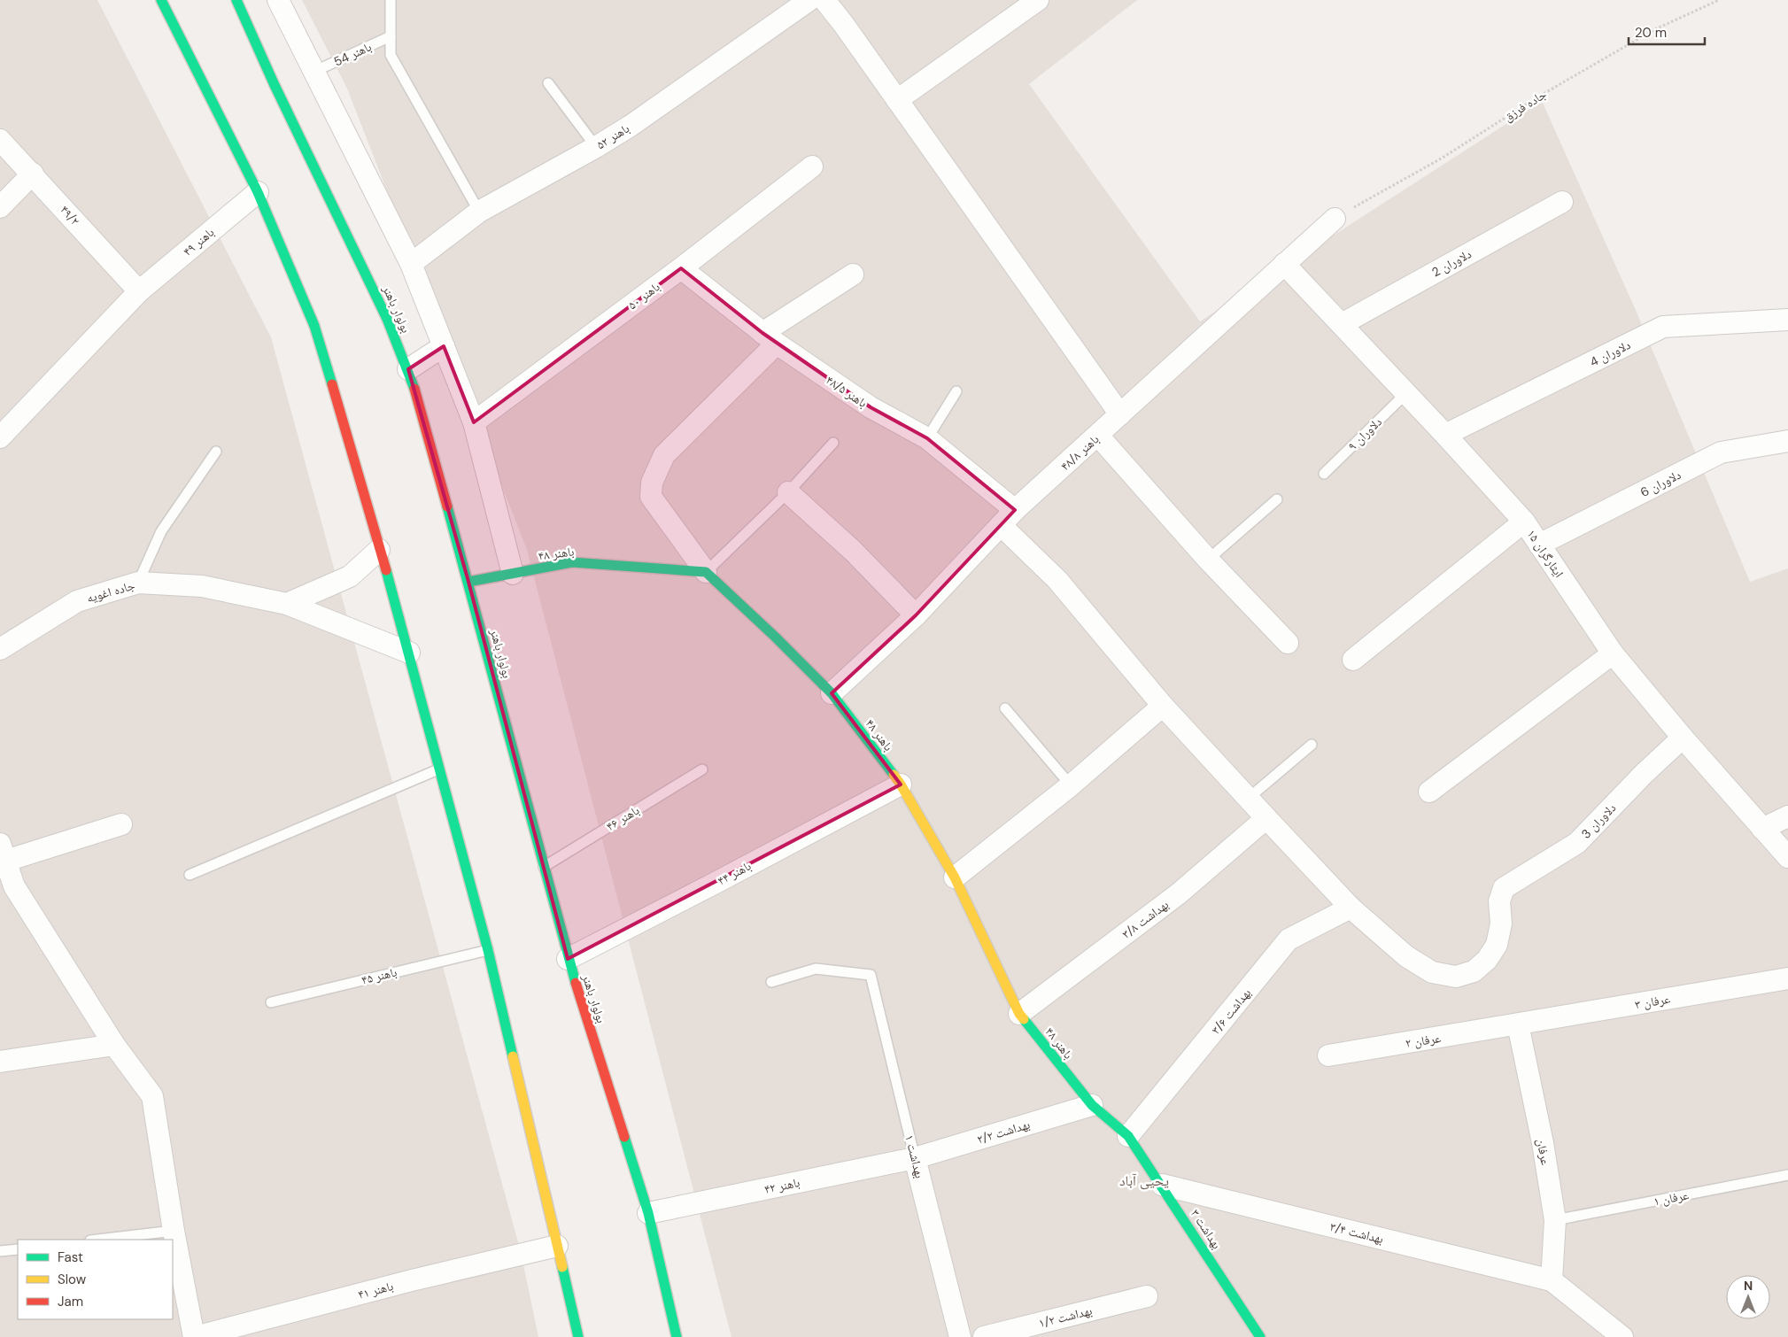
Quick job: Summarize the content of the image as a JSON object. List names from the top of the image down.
{
  "streets": {
    "main road": ["بولوار باهنر", "باهنر ۴۸", "بهداشت ۳"],
    "street": [
      "باهنر ۵۲",
      "۴۹/۲",
      "باهنر ۴۹",
      "دلاوران 2",
      "باهنر ۵۰",
      "دلاوران 4",
      "باهنر ۴۸/۵",
      "باهنر ۴۸/۸",
      "دلاوران 6",
      "ایثارگران ۱۵",
      "جاده اغویه",
      "دلاوران 3",
      "باهنر ۴۴",
      "بهداشت ۳/۸",
      "عرفان ۳",
      "بهداشت ۳/۶",
      "عرفان ۲",
      "بهداشت ۲/۲",
      "عرفان",
      "بهداشت ۱",
      "باهنر ۴۲",
      "بهداشت ۳/۴",
      "باهنر ۴۱",
      "بهداشت ۱/۲"
    ],
    "lane": [
      "باهنر 54",
      "دلاوران ۹",
      "باهنر ۴۶",
      "باهنر ۴۵",
      "عرفان ۱"
    ],
    "path": ["جاده فرزق"]
  },
  "crossings": [
    ["جاده فرزق", "باهنر ۴۸/۸"],
    ["۴۹/۲", "باهنر ۴۹"],
    ["دلاوران 2", "ایثارگران ۱۵"],
    ["باهنر ۵۰", "باهنر ۴۸/۵"],
    ["بولوار باهنر", "باهنر ۴۸"],
    ["بولوار باهنر", "باهنر ۴۶"],
    ["بولوار باهنر", "باهنر ۴۴"],
    ["بولوار باهنر", "باهنر ۴۲"],
    ["دلاوران 4", "ایثارگران ۱۵"],
    ["باهنر ۴۸/۵", "باهنر ۴۸/۸"],
    ["دلاوران ۹", "ایثارگران ۱۵"],
    ["باهنر ۴۸/۸", "باهنر ۴۸"],
    ["باهنر ۴۸/۸", "ایثارگران ۱۵"],
    ["دلاوران 6", "ایثارگران ۱۵"],
    ["باهنر ۴۸", "باهنر ۴۴"],
    ["باهنر ۴۸", "بهداشت ۳/۸"],
    ["باهنر ۴۸", "بهداشت ۳/۶"],
    ["باهنر ۴۸", "بهداشت ۲/۲"],
    ["باهنر ۴۸", "بهداشت ۳"],
    ["ایثارگران ۱۵", "دلاوران 3"],
    ["دلاوران 3", "بهداشت ۳/۶"],
    ["عرفان ۳", "عرفان ۲"],
    ["عرفان ۳", "عرفان"],
    ["بهداشت ۳/۶", "بهداشت ۳"],
    ["عرفان ۲", "عرفان"],
    ["بهداشت ۲/۲", "بهداشت ۱"],
    ["بهداشت ۲/۲", "باهنر ۴۲"],
    ["عرفان", "عرفان ۱"],
    ["عرفان", "بهداشت ۳/۴"],
    ["بهداشت ۱", "باهنر ۴۲"],
    ["بهداشت ۳", "بهداشت ۳/۴"]
  ],
  "districts": ["یحیی آباد"],
  "legend": ["Fast", "Slow", "Jam"],
  "scale_bar": "20 m",
  "north": "top"
}
